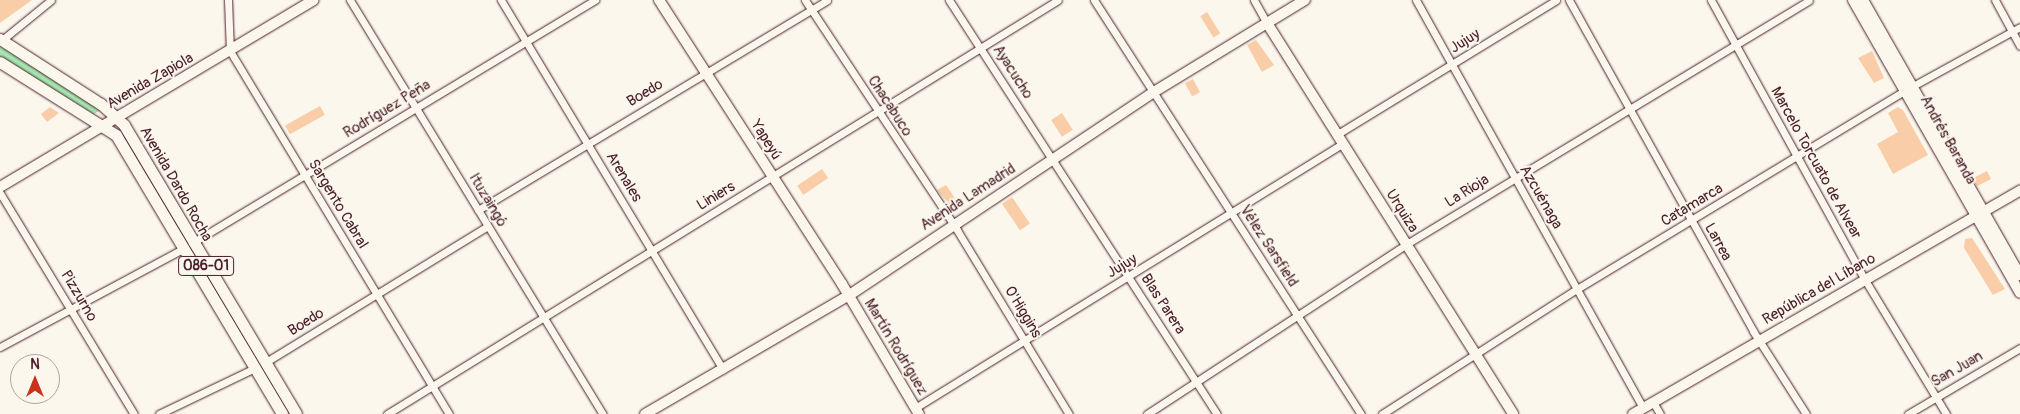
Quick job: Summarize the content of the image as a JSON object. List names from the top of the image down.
{
  "streets": {
    "main road": ["Avenida Dardo Rocha", "086-01"],
    "street": [
      "Jujuy",
      "Ayacucho",
      "Avenida Zapiola",
      "Boedo",
      "Chacabuco",
      "Rodríguez Peña",
      "Yapeyú",
      "Andrés Baranda",
      "Marcelo Torcuato de Alvear",
      "Arenales",
      "La Rioja",
      "Liniers",
      "Avenida Lamadrid",
      "Azcuénaga",
      "Ituzaingó",
      "Sargento Cabral",
      "Catamarca",
      "Urquiza",
      "Larrea",
      "Vélez Sarsfield",
      "República del Líbano",
      "Pizzurno",
      "Blas Parera",
      "O'Higgins",
      "Martín Rodríguez",
      "San Juan"
    ]
  },
  "crossings": [
    ["Jujuy", "Azcuénaga"],
    ["Jujuy", "Urquiza"],
    ["Jujuy", "Vélez Sarsfield"],
    ["Jujuy", "Blas Parera"],
    ["Jujuy", "O'Higgins"],
    ["Jujuy", "Martín Rodríguez"],
    ["Ayacucho", "Liniers"],
    ["Ayacucho", "Avenida Lamadrid"],
    ["Ayacucho", "Blas Parera"],
    ["Avenida Zapiola", "Avenida Dardo Rocha"],
    ["Avenida Zapiola", "Sargento Cabral"],
    ["Boedo", "Chacabuco"],
    ["Boedo", "Yapeyú"],
    ["Boedo", "Arenales"],
    ["Boedo", "Avenida Dardo Rocha"],
    ["Boedo", "Ituzaingó"],
    ["Boedo", "Sargento Cabral"],
    ["Chacabuco", "Liniers"],
    ["Chacabuco", "Avenida Lamadrid"],
    ["Chacabuco", "O'Higgins"],
    ["Rodríguez Peña", "Arenales"],
    ["Rodríguez Peña", "Avenida Dardo Rocha"],
    ["Rodríguez Peña", "Ituzaingó"],
    ["Rodríguez Peña", "Sargento Cabral"],
    ["Rodríguez Peña", "Pizzurno"],
    ["Yapeyú", "Liniers"],
    ["Yapeyú", "Avenida Lamadrid"],
    ["Yapeyú", "Martín Rodríguez"],
    ["Andrés Baranda", "Catamarca"],
    ["Andrés Baranda", "República del Líbano"],
    ["Marcelo Torcuato de Alvear", "La Rioja"],
    ["Marcelo Torcuato de Alvear", "Catamarca"],
    ["Marcelo Torcuato de Alvear", "República del Líbano"],
    ["Marcelo Torcuato de Alvear", "San Juan"],
    ["Arenales", "Liniers"],
    ["Arenales", "Avenida Lamadrid"],
    ["La Rioja", "Azcuénaga"],
    ["La Rioja", "Urquiza"],
    ["La Rioja", "Larrea"],
    ["La Rioja", "Vélez Sarsfield"],
    ["La Rioja", "Blas Parera"],
    ["Liniers", "Ituzaingó"],
    ["Liniers", "Sargento Cabral"],
    ["Avenida Lamadrid", "Urquiza"],
    ["Avenida Lamadrid", "Vélez Sarsfield"],
    ["Avenida Lamadrid", "Blas Parera"],
    ["Avenida Lamadrid", "O'Higgins"],
    ["Avenida Lamadrid", "Martín Rodríguez"],
    ["Azcuénaga", "Catamarca"],
    ["Azcuénaga", "República del Líbano"],
    ["Catamarca", "Urquiza"],
    ["Catamarca", "Larrea"],
    ["Larrea", "República del Líbano"]
  ],
  "north": "top"
}
